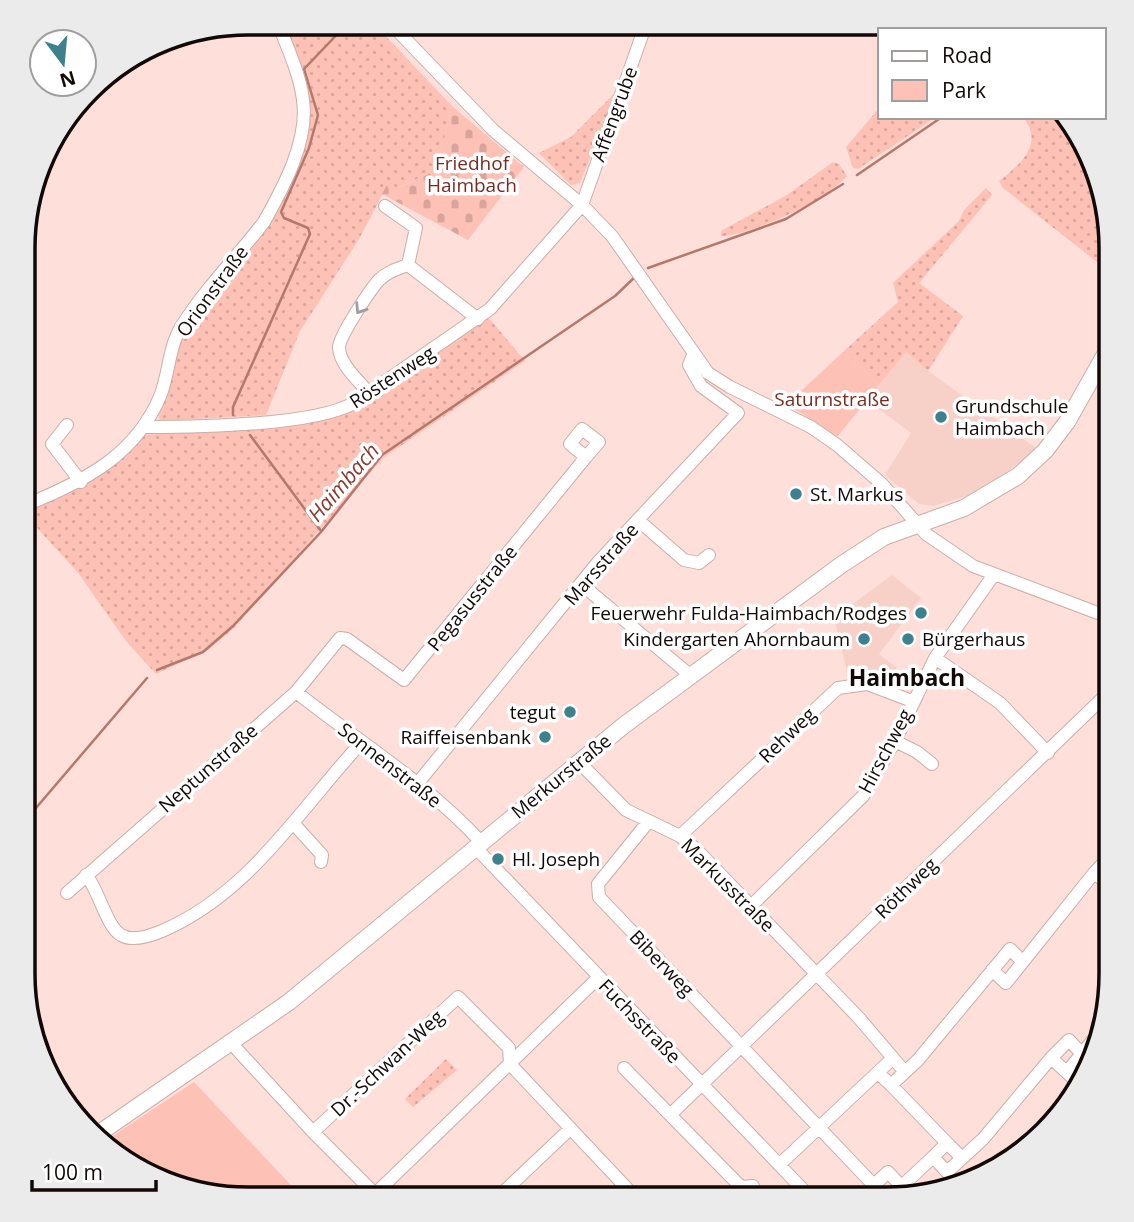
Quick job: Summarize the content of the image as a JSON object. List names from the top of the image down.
{
  "streets": {
    "main road": ["Merkurstraße"],
    "street": [
      "Affengrube",
      "Orionstraße",
      "Röstenweg",
      "Marsstraße",
      "Pegasusstraße",
      "Rehweg",
      "Hirschweg",
      "Sonnenstraße",
      "Neptunstraße",
      "Markusstraße",
      "Röthweg",
      "Biberweg",
      "Fuchsstraße",
      "Dr.-Schwan-Weg"
    ]
  },
  "crossings": [
    ["Affengrube", "Röstenweg"],
    ["Orionstraße", "Röstenweg"],
    ["Marsstraße", "Sonnenstraße"],
    ["Pegasusstraße", "Neptunstraße"],
    ["Rehweg", "Hirschweg"],
    ["Rehweg", "Markusstraße"],
    ["Hirschweg", "Markusstraße"],
    ["Sonnenstraße", "Neptunstraße"],
    ["Sonnenstraße", "Merkurstraße"],
    ["Sonnenstraße", "Fuchsstraße"],
    ["Merkurstraße", "Markusstraße"],
    ["Merkurstraße", "Fuchsstraße"],
    ["Markusstraße", "Röthweg"],
    ["Markusstraße", "Biberweg"],
    ["Röthweg", "Biberweg"],
    ["Röthweg", "Fuchsstraße"]
  ],
  "districts": ["Haimbach"],
  "water": ["Haimbach"],
  "parks": ["Friedhof Haimbach", "Saturnstraße"],
  "places": [
    "Grundschule Haimbach",
    "St. Markus",
    "Feuerwehr Fulda-Haimbach/Rodges",
    "Kindergarten Ahornbaum",
    "Bürgerhaus",
    "tegut",
    "Raiffeisenbank",
    "Hl. Joseph"
  ],
  "legend": ["Road", "Park"],
  "scale_bar": "100 m",
  "north": "bottom"
}
